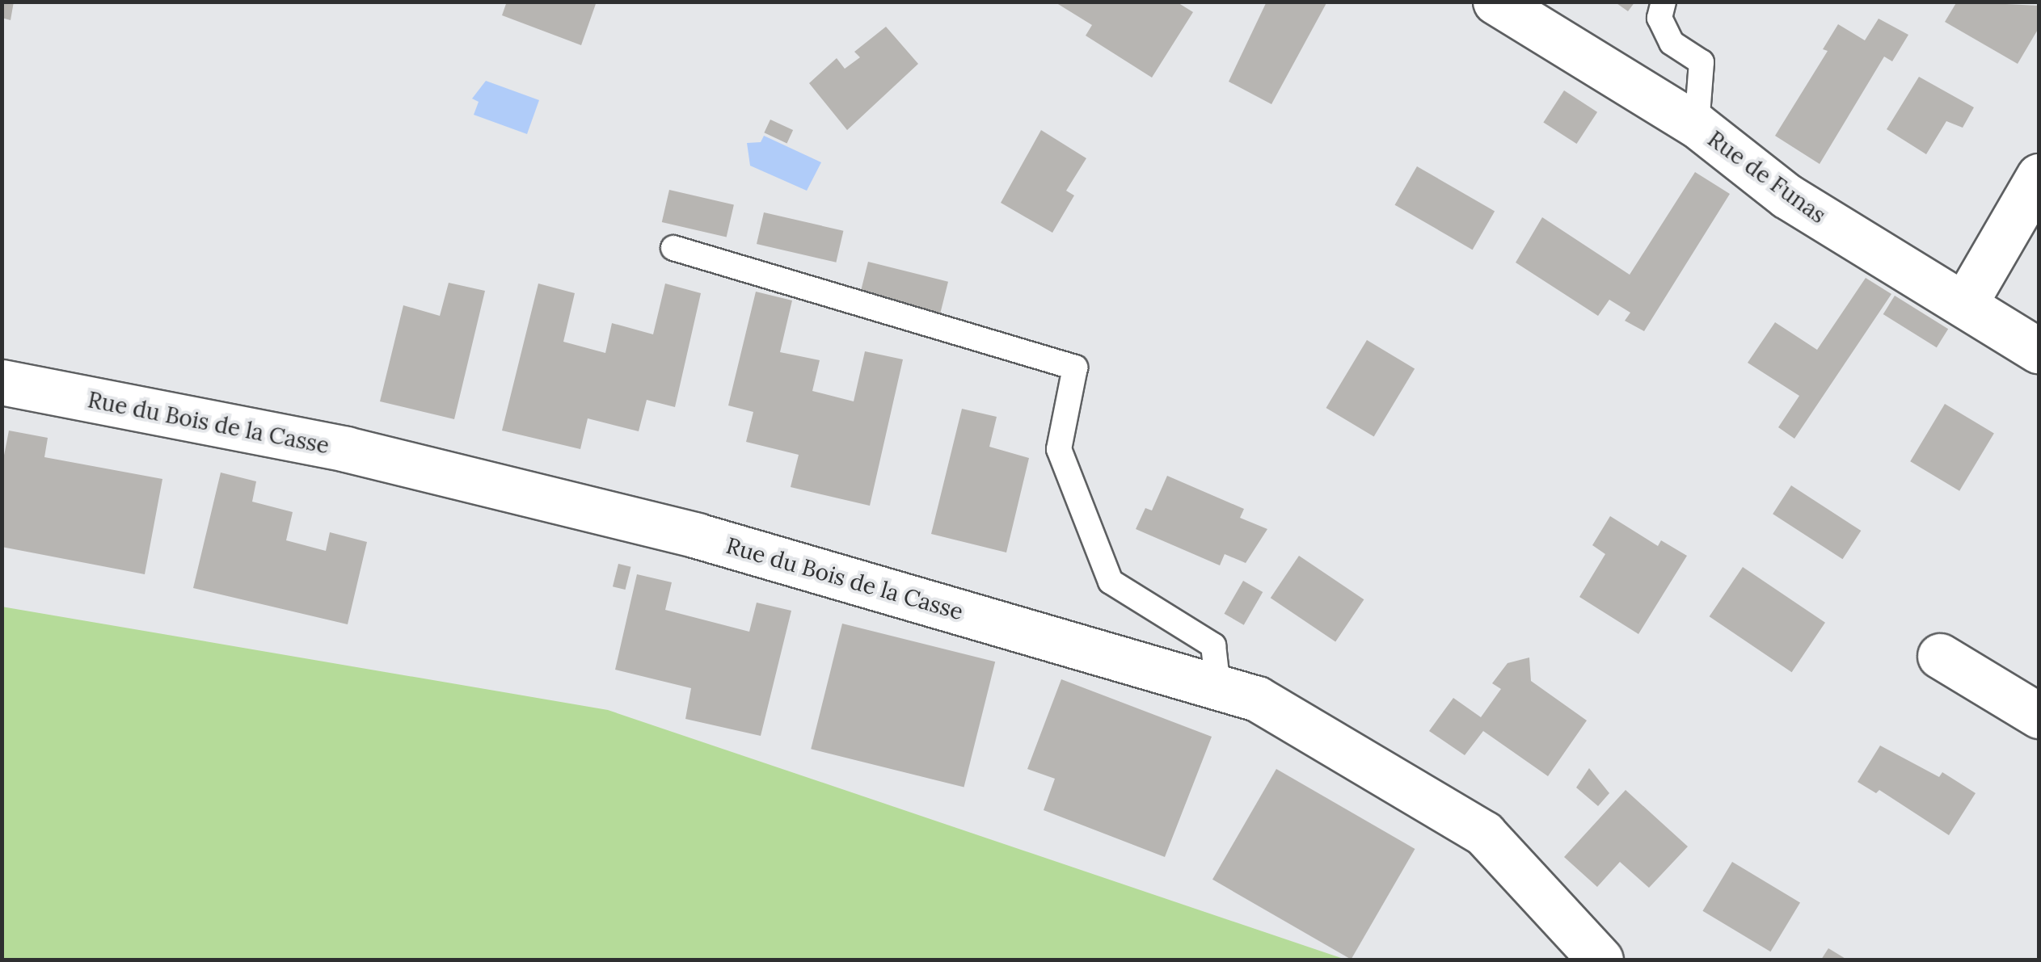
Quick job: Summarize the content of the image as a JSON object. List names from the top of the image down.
{
  "streets": {
    "street": ["Rue de Funas", "Rue du Bois de la Casse"]
  }
}
